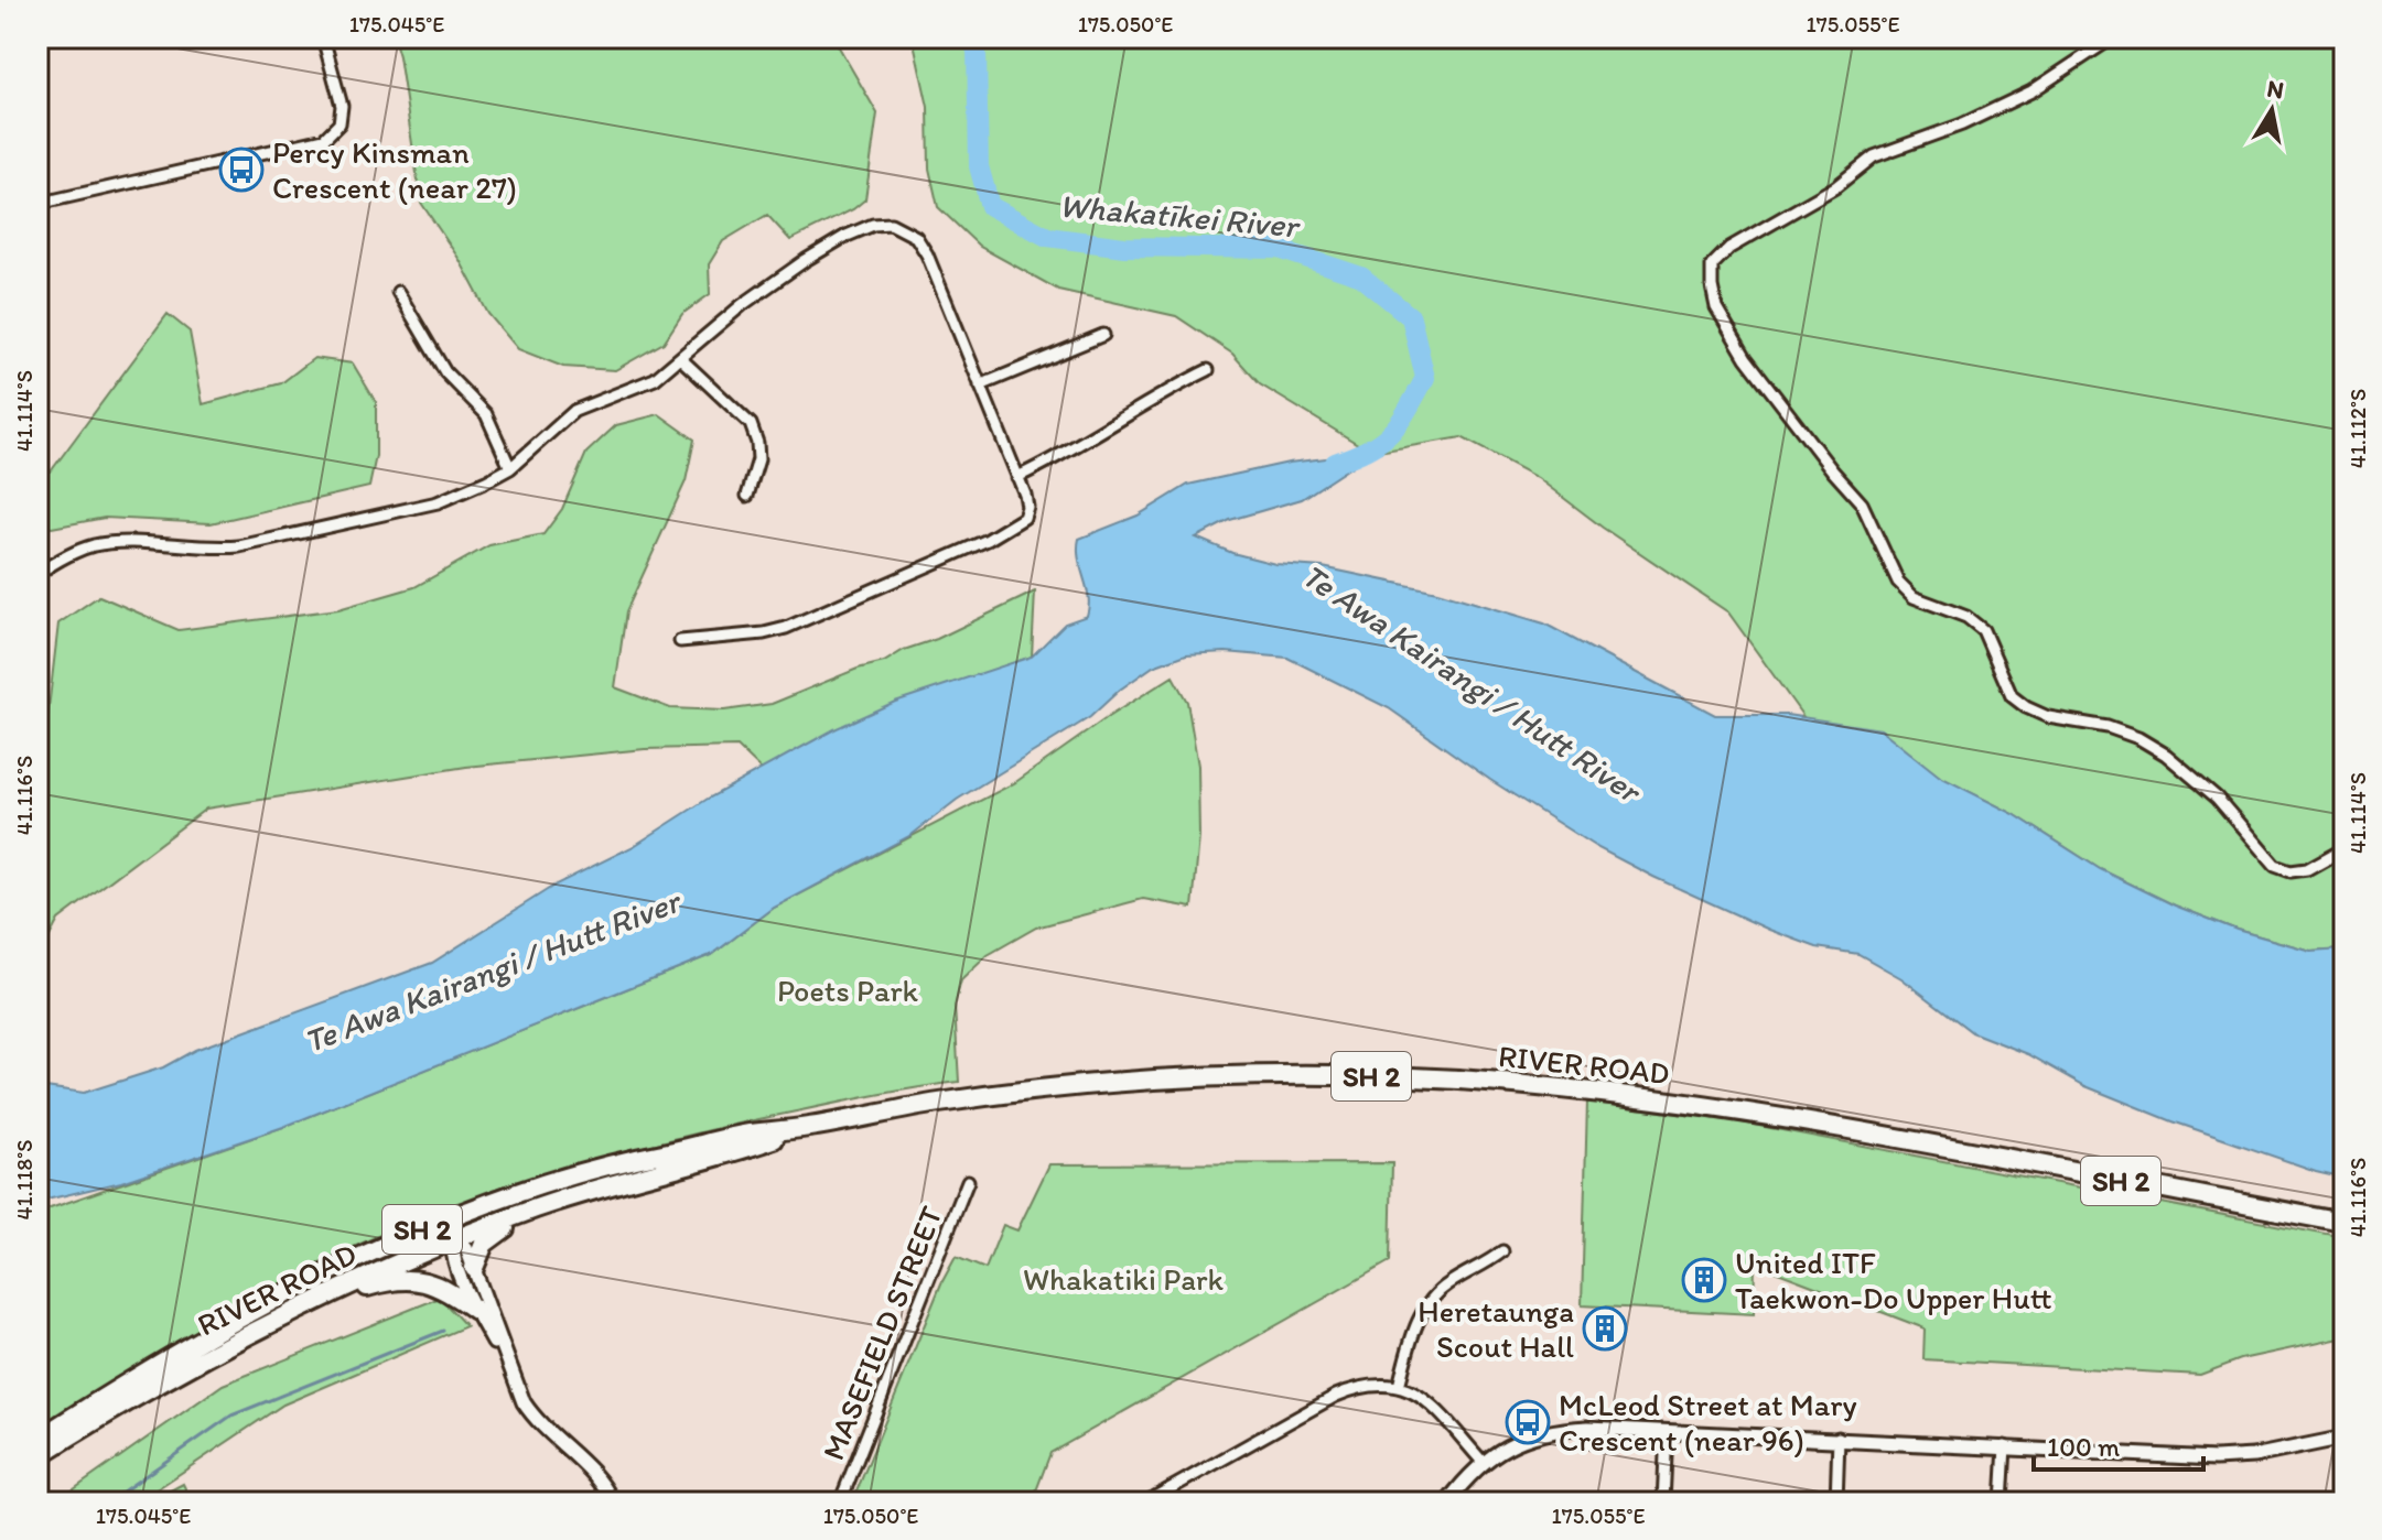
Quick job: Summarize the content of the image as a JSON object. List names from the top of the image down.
{
  "streets": {
    "highway": ["RIVER ROAD", "SH 2"],
    "street": ["MASEFIELD STREET"]
  },
  "water": ["Whakatīkei River", "Te Awa Kairangi / Hutt River"],
  "parks": ["Poets Park", "Whakatiki Park"],
  "places": {
    "bus stop": ["Percy Kinsman Crescent (near 27)", "McLeod Street at Mary Crescent (near 96)"],
    "building": ["United ITF Taekwon-Do Upper Hutt", "Heretaunga Scout Hall"]
  },
  "scale_bar": "100 m",
  "north": "top",
  "coordinates": [
    "175.045°E",
    "175.050°E",
    "175.055°E",
    "41.114°S",
    "41.112°S",
    "41.116°S",
    "41.118°S"
  ]
}
